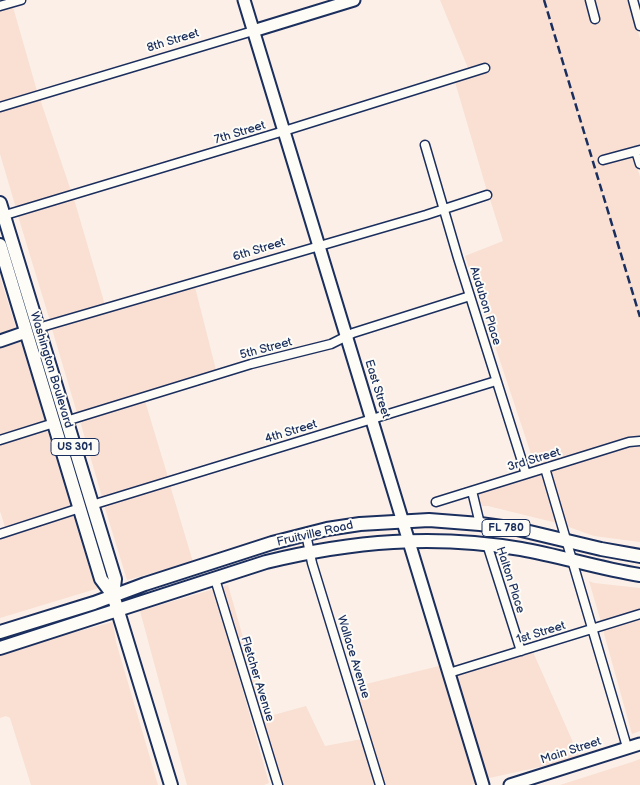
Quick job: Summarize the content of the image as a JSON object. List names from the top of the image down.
{
  "streets": {
    "main road": [
      "Washington Boulevard",
      "US 301",
      "FL 780",
      "Fruitville Road"
    ],
    "street": [
      "8th Street",
      "7th Street",
      "6th Street",
      "Audubon Place",
      "5th Street",
      "East Street",
      "4th Street",
      "3rd Street",
      "Halton Place",
      "1st Street",
      "Wallace Avenue",
      "Fletcher Avenue",
      "Main Street"
    ]
  },
  "crossings": [
    ["8th Street", "East Street"],
    ["7th Street", "Washington Boulevard"],
    ["7th Street", "East Street"],
    ["6th Street", "Audubon Place"],
    ["6th Street", "Washington Boulevard"],
    ["6th Street", "East Street"],
    ["Audubon Place", "5th Street"],
    ["Audubon Place", "4th Street"],
    ["Audubon Place", "3rd Street"],
    ["5th Street", "Washington Boulevard"],
    ["5th Street", "East Street"],
    ["Washington Boulevard", "4th Street"],
    ["Washington Boulevard", "Fruitville Road"],
    ["East Street", "4th Street"],
    ["East Street", "Fruitville Road"],
    ["East Street", "1st Street"],
    ["Fruitville Road", "Halton Place"],
    ["Fruitville Road", "Wallace Avenue"],
    ["Fruitville Road", "Fletcher Avenue"],
    ["Halton Place", "1st Street"]
  ]
}
